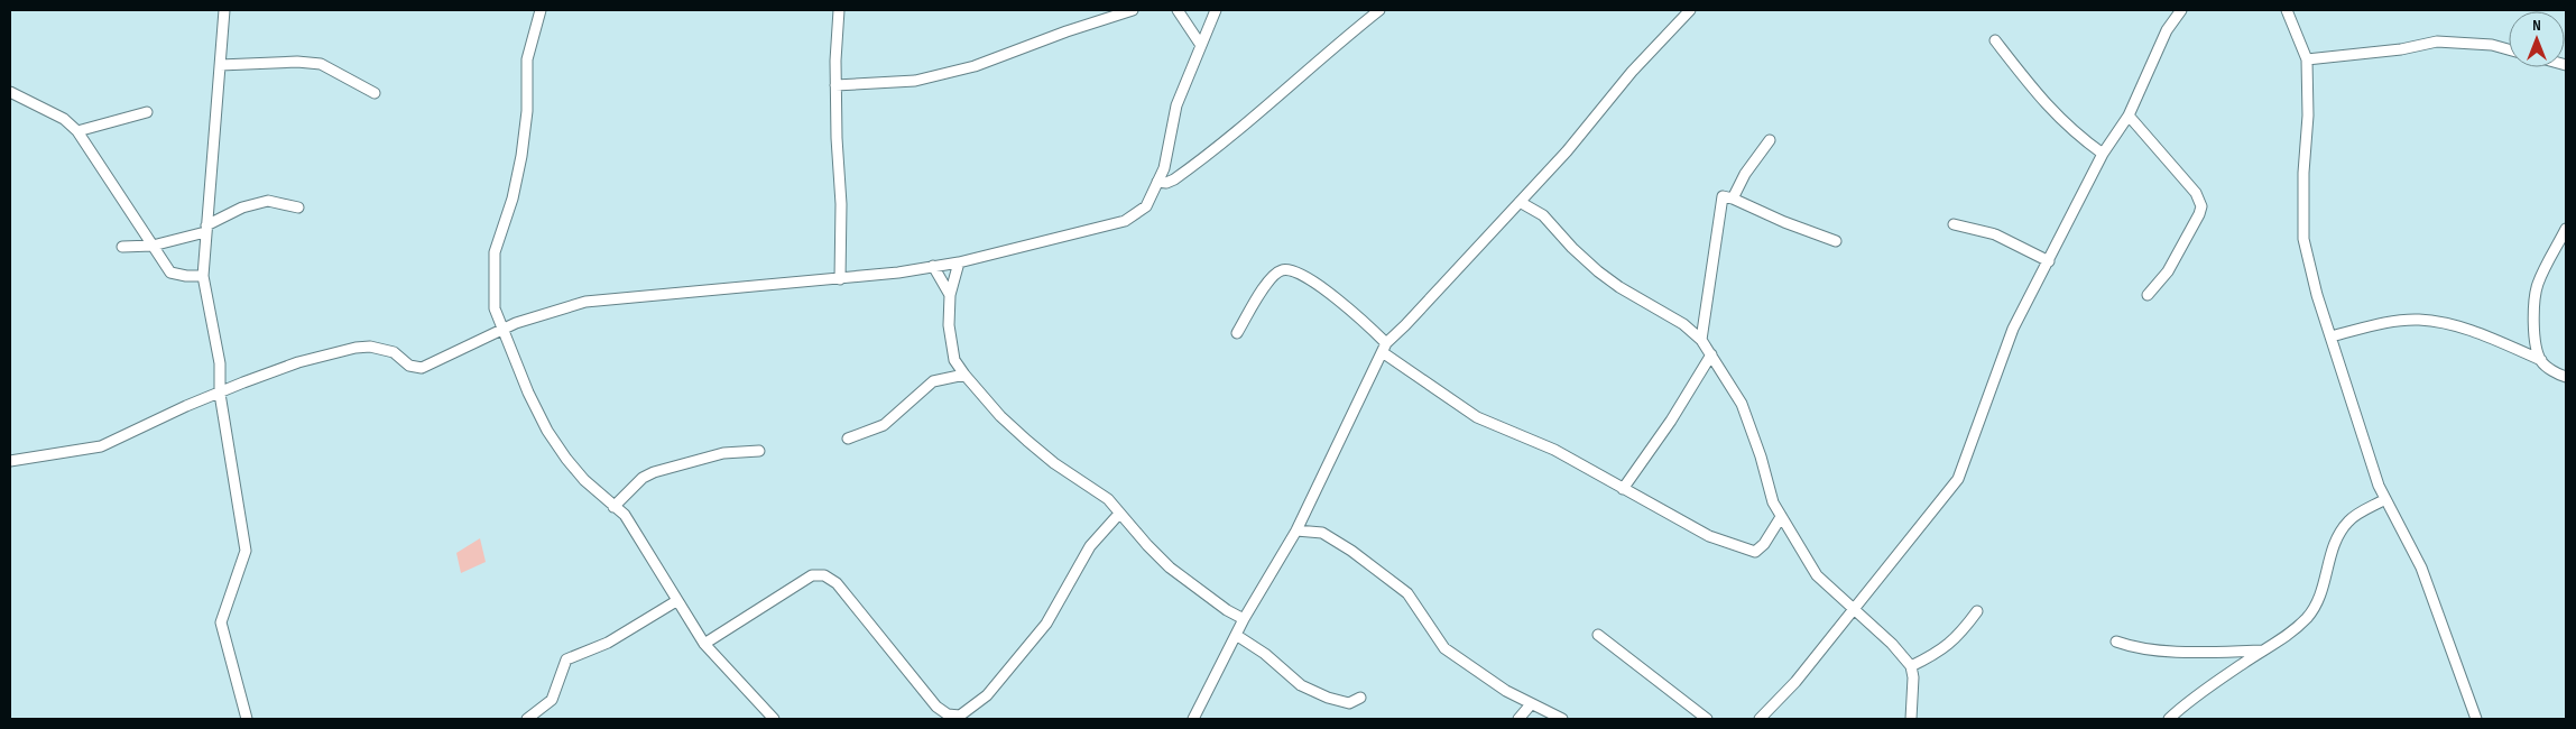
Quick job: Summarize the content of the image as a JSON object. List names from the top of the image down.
{
  "north": "top"
}
